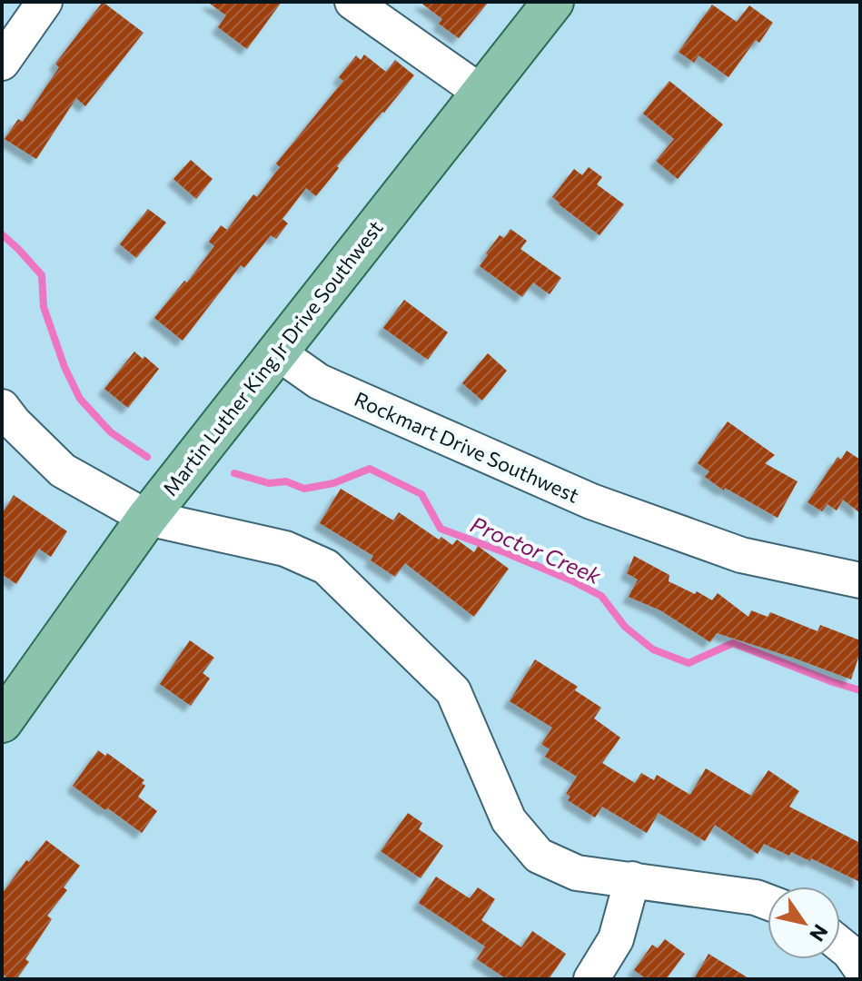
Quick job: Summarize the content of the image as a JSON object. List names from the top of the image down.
{
  "streets": {
    "main road": ["Martin Luther King Jr Drive Southwest"],
    "street": ["Rockmart Drive Southwest"]
  },
  "crossings": [
    ["Martin Luther King Jr Drive Southwest", "Rockmart Drive Southwest"]
  ],
  "water": ["Proctor Creek"],
  "north": "bottom right"
}
